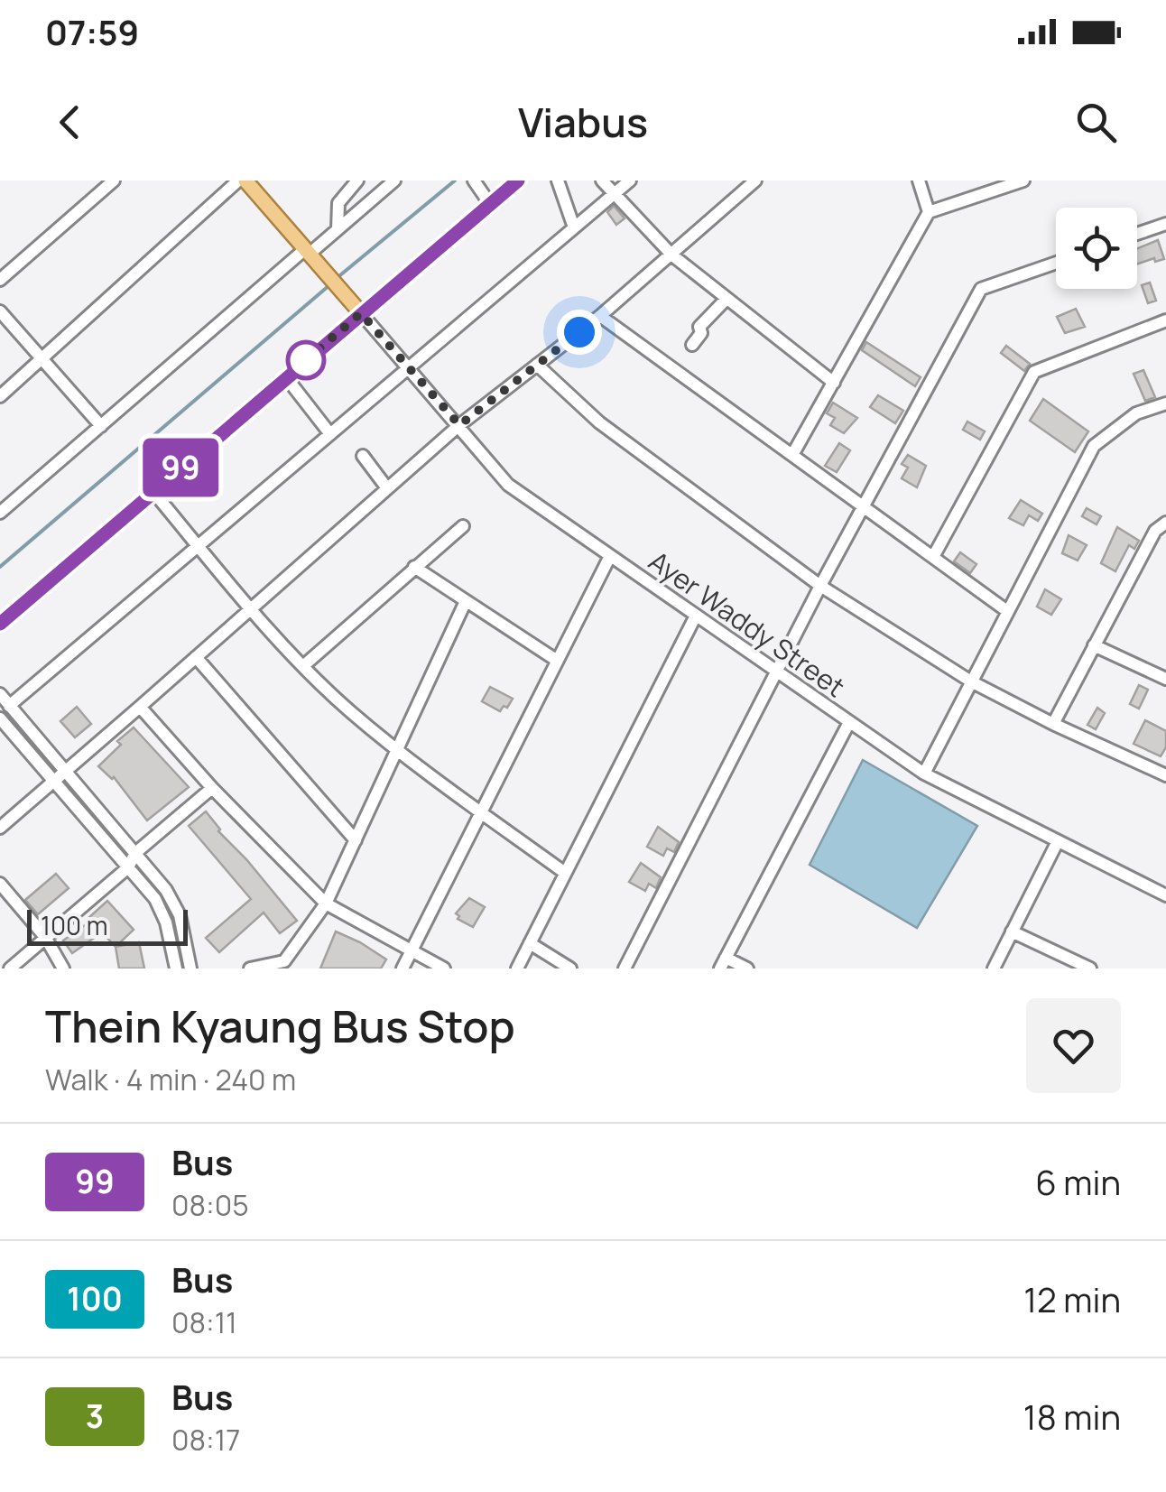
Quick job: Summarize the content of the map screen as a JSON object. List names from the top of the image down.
{
  "streets": {
    "street": ["Ayer Waddy Street"]
  },
  "lines": ["bus line 99"],
  "scale_bar": "100 m",
  "page": {
    "status": "07:59",
    "header": "Viabus",
    "on_map": "99",
    "scale": "100 m",
    "heading": ["Thein Kyaung Bus Stop", "Walk · 4 min · 240 m"],
    "list": [
      {
        "mark": "99",
        "name": "Bus",
        "note": "08:05",
        "value": "6 min"
      },
      {
        "mark": "100",
        "name": "Bus",
        "note": "08:11",
        "value": "12 min"
      },
      {
        "mark": "3",
        "name": "Bus",
        "note": "08:17",
        "value": "18 min"
      }
    ]
  }
}
